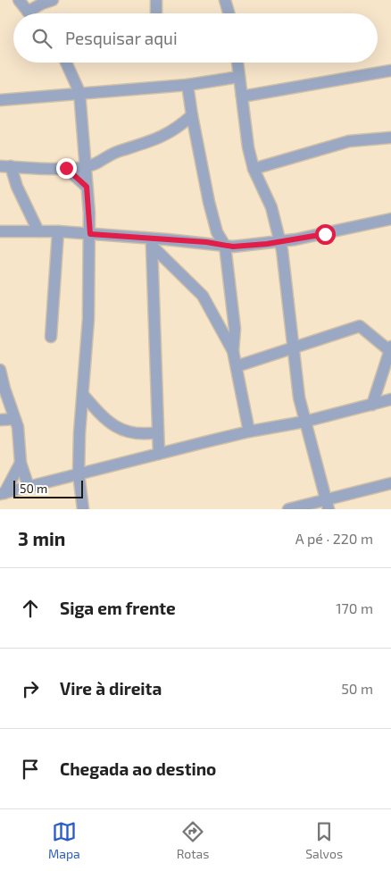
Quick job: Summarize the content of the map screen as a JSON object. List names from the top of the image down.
{
  "scale_bar": "50 m",
  "page": {
    "search": "Pesquisar aqui",
    "scale": "50 m",
    "heading": ["3 min", "A pé · 220 m"],
    "list": [
      ["Siga em frente", "170 m"],
      ["Vire à direita", "50 m"],
      "Chegada ao destino"
    ],
    "nav": ["Mapa", "Rotas", "Salvos"]
  }
}
